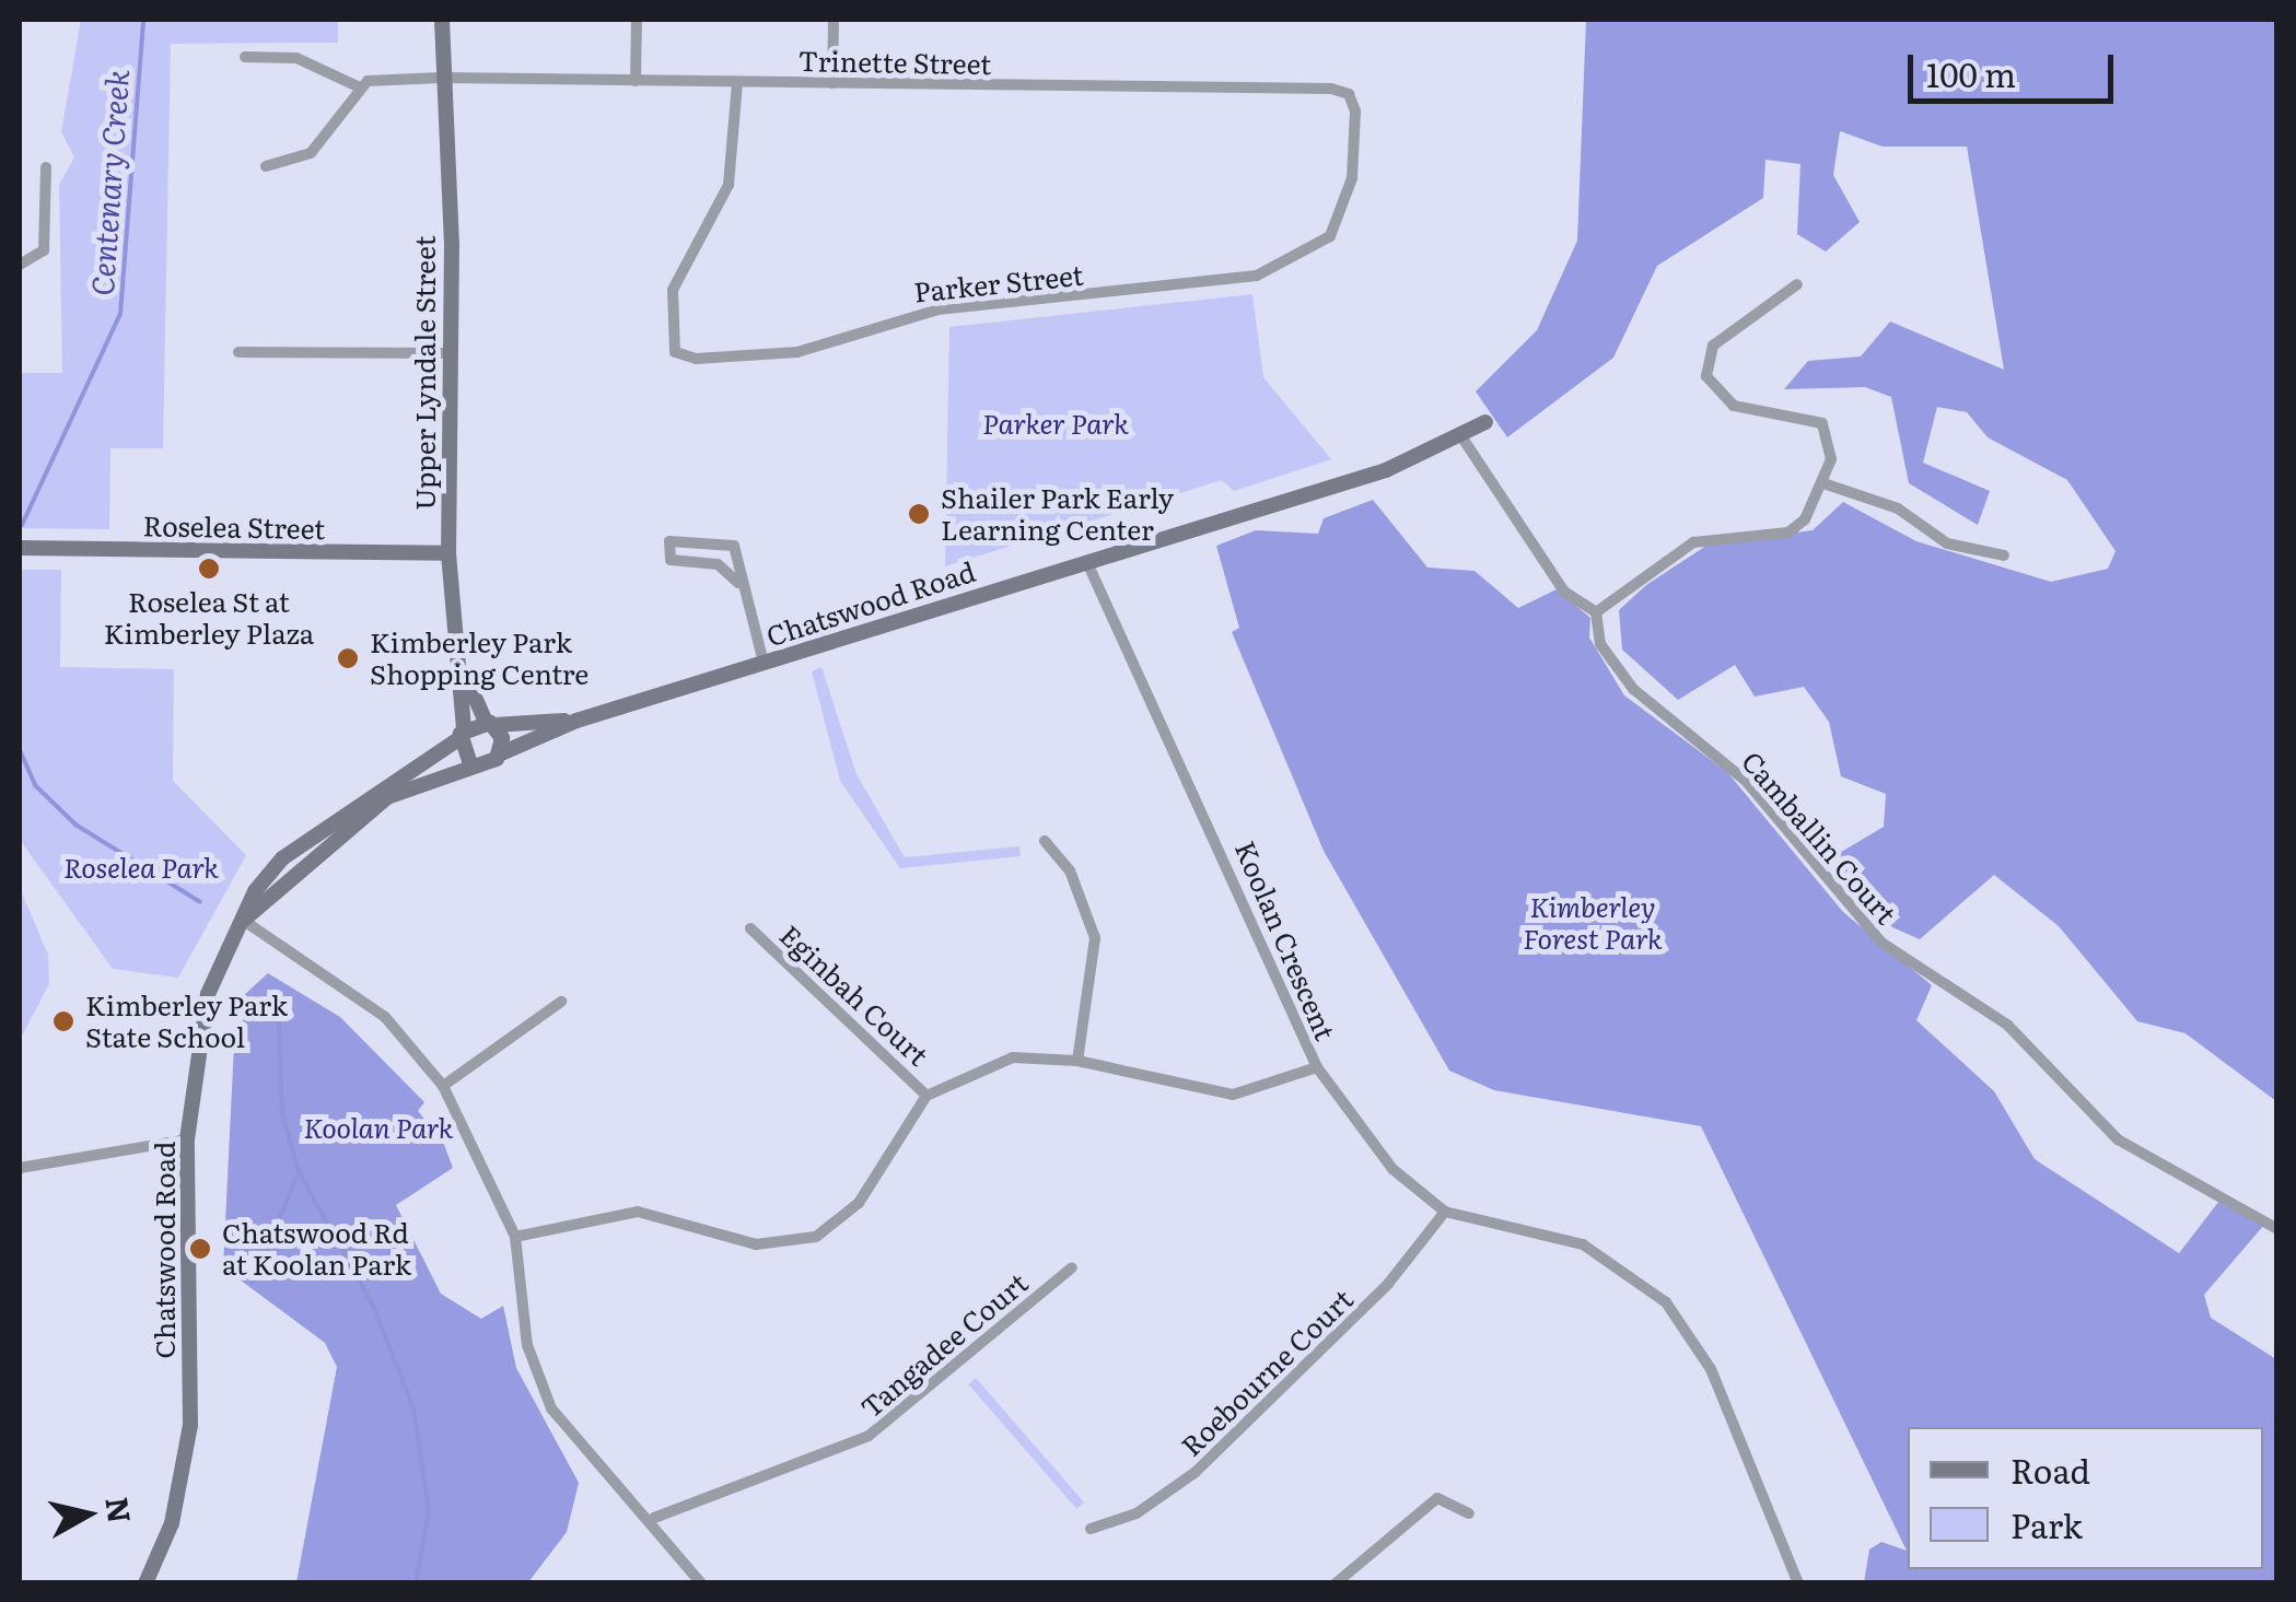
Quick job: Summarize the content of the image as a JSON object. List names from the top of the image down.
{
  "streets": {
    "street": [
      "Trinette Street",
      "Parker Street",
      "Upper Lyndale Street",
      "Roselea Street",
      "Chatswood Road",
      "Camballin Court",
      "Koolan Crescent",
      "Eginbah Court",
      "Tangadee Court",
      "Roebourne Court"
    ]
  },
  "crossings": [
    ["Trinette Street", "Parker Street"],
    ["Trinette Street", "Upper Lyndale Street"],
    ["Upper Lyndale Street", "Roselea Street"],
    ["Upper Lyndale Street", "Chatswood Road"],
    ["Chatswood Road", "Koolan Crescent"],
    ["Koolan Crescent", "Roebourne Court"]
  ],
  "water": ["Centenary Creek"],
  "parks": [
    "Parker Park",
    "Roselea Park",
    "Kimberley Forest Park",
    "Koolan Park"
  ],
  "places": [
    "Shailer Park Early Learning Center",
    "Roselea St at Kimberley Plaza",
    "Kimberley Park Shopping Centre",
    "Kimberley Park State School",
    "Chatswood Rd at Koolan Park"
  ],
  "legend": ["Road", "Park"],
  "scale_bar": "100 m",
  "north": "right"
}
